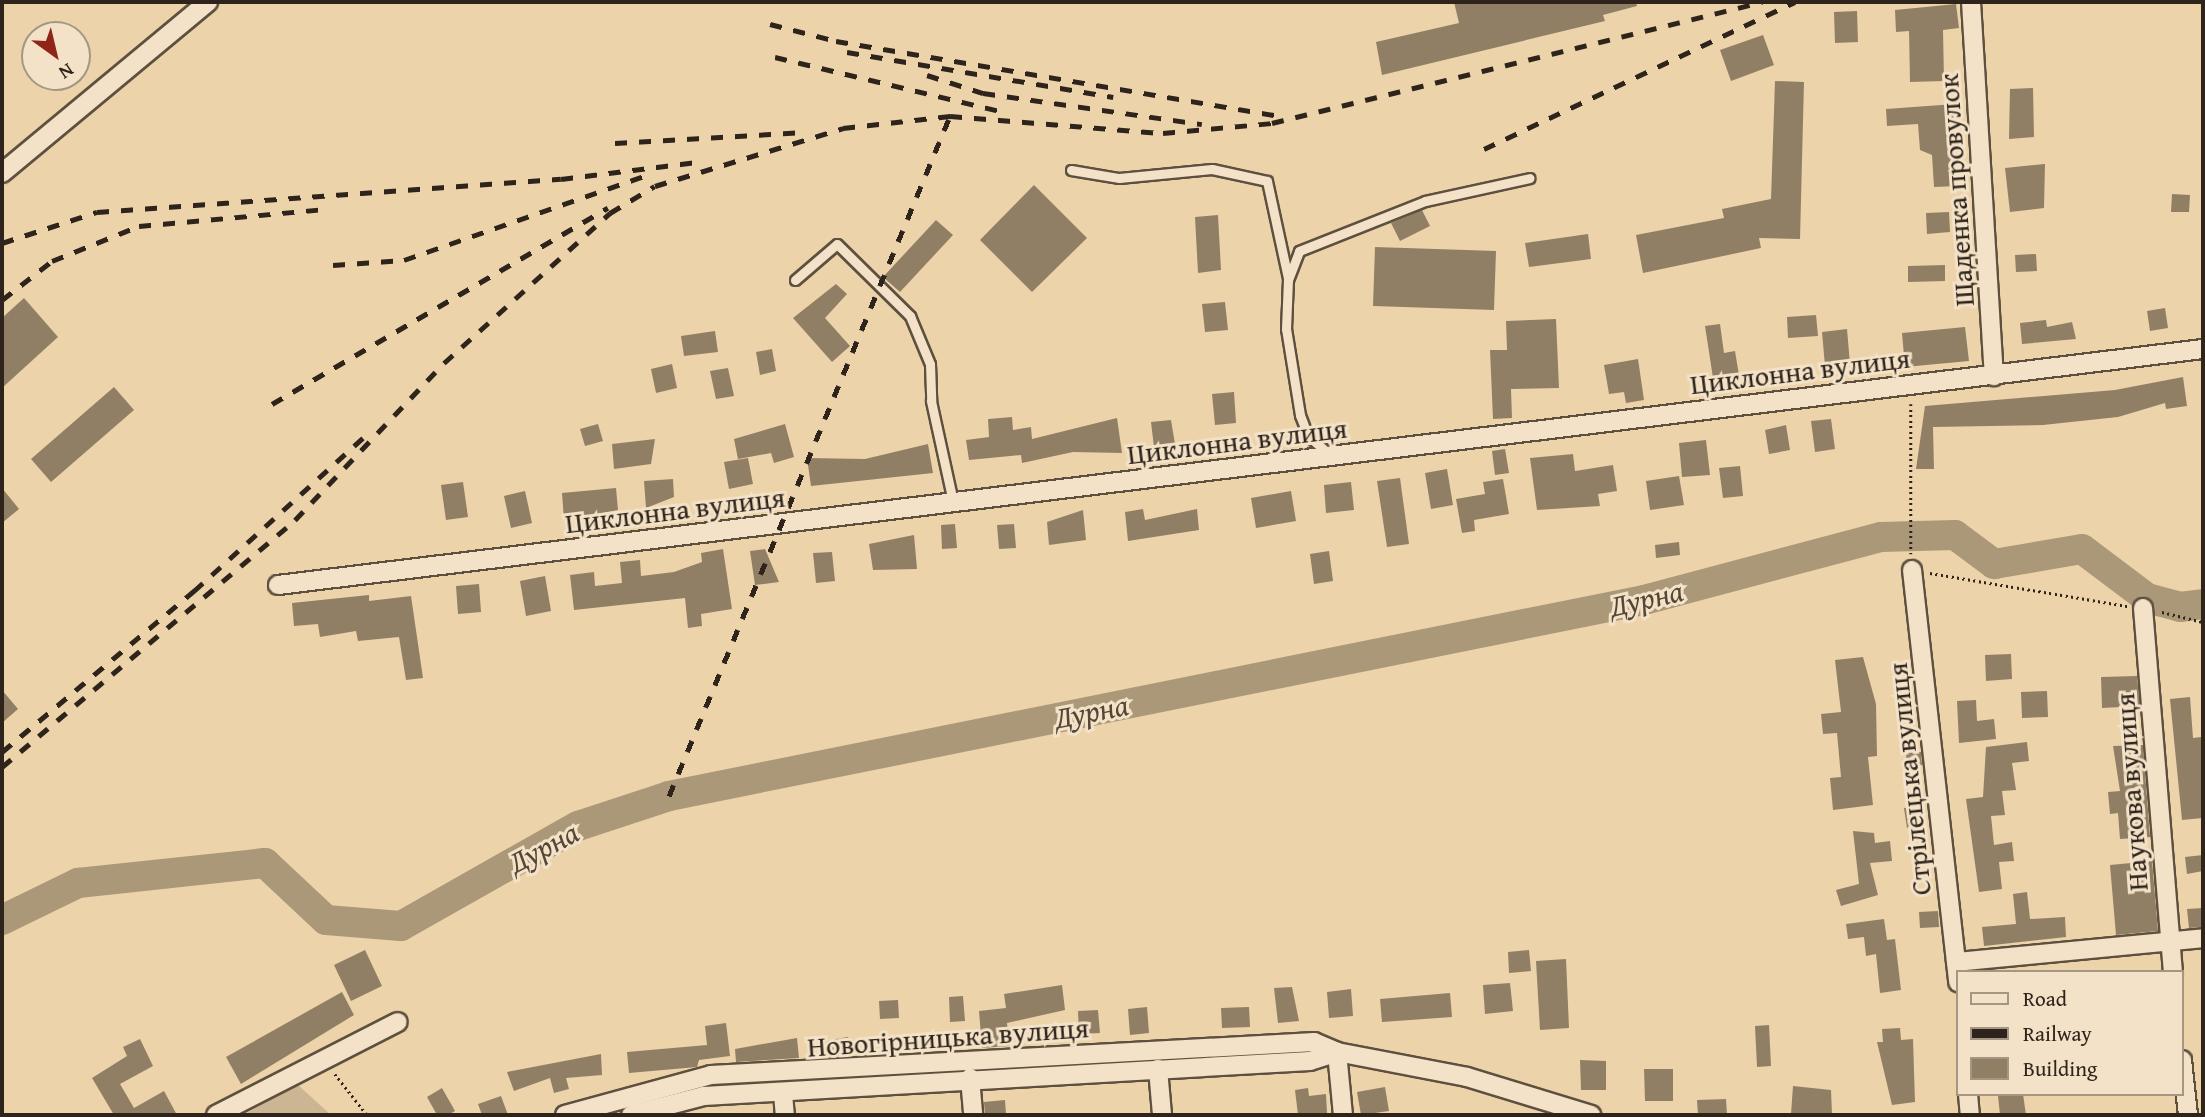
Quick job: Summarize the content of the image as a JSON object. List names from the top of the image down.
{
  "streets": {
    "street": [
      "Щаденка провулок",
      "Циклонна вулиця",
      "Стрілецька вулиця",
      "Наукова вулиця",
      "Новогірницька вулиця"
    ]
  },
  "crossings": [
    ["Щаденка провулок", "Циклонна вулиця"]
  ],
  "water": ["Дурна"],
  "legend": ["Road", "Railway", "Building"],
  "north": "bottom right"
}
